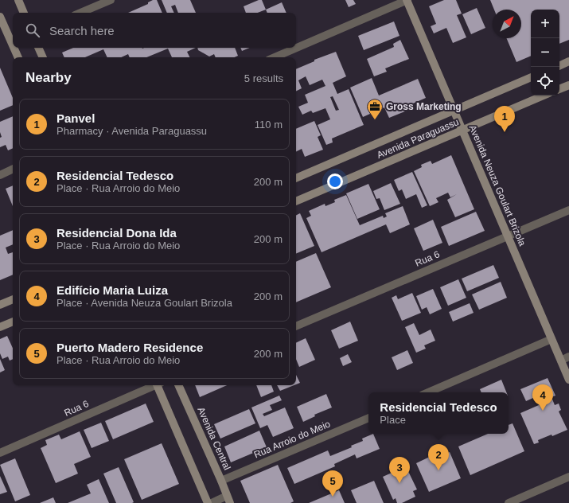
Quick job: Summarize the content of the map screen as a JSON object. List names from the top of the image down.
{
  "streets": {
    "main road": ["Avenida Paraguassu", "Avenida Neuza Goulart Brizola", "Avenida Central"],
    "street": ["Rua 6", "Rua Arroio do Meio"]
  },
  "crossings": [
    ["Avenida Paraguassu", "Avenida Neuza Goulart Brizola"],
    ["Avenida Neuza Goulart Brizola", "Rua 6"],
    ["Avenida Central", "Rua Arroio do Meio"]
  ],
  "places": {
    "office": ["Gross Marketing"]
  },
  "north": "top right",
  "page": {
    "map_buttons": ["+", "−"],
    "search": "Search here",
    "heading": ["Nearby", "5 results"],
    "list": [
      {
        "mark": "1",
        "name": "Panvel",
        "note": "Pharmacy · Avenida Paraguassu",
        "value": "110 m"
      },
      {
        "mark": "2",
        "name": "Residencial Tedesco",
        "note": "Place · Rua Arroio do Meio",
        "value": "200 m"
      },
      {
        "mark": "3",
        "name": "Residencial Dona Ida",
        "note": "Place · Rua Arroio do Meio",
        "value": "200 m"
      },
      {
        "mark": "4",
        "name": "Edifício Maria Luiza",
        "note": "Place · Avenida Neuza Goulart Brizola",
        "value": "200 m"
      },
      {
        "mark": "5",
        "name": "Puerto Madero Residence",
        "note": "Place · Rua Arroio do Meio",
        "value": "200 m"
      }
    ],
    "pins": [
      "1",
      "4",
      "2",
      "3",
      "5"
    ],
    "popup": ["Residencial Tedesco", "Place"]
  }
}
